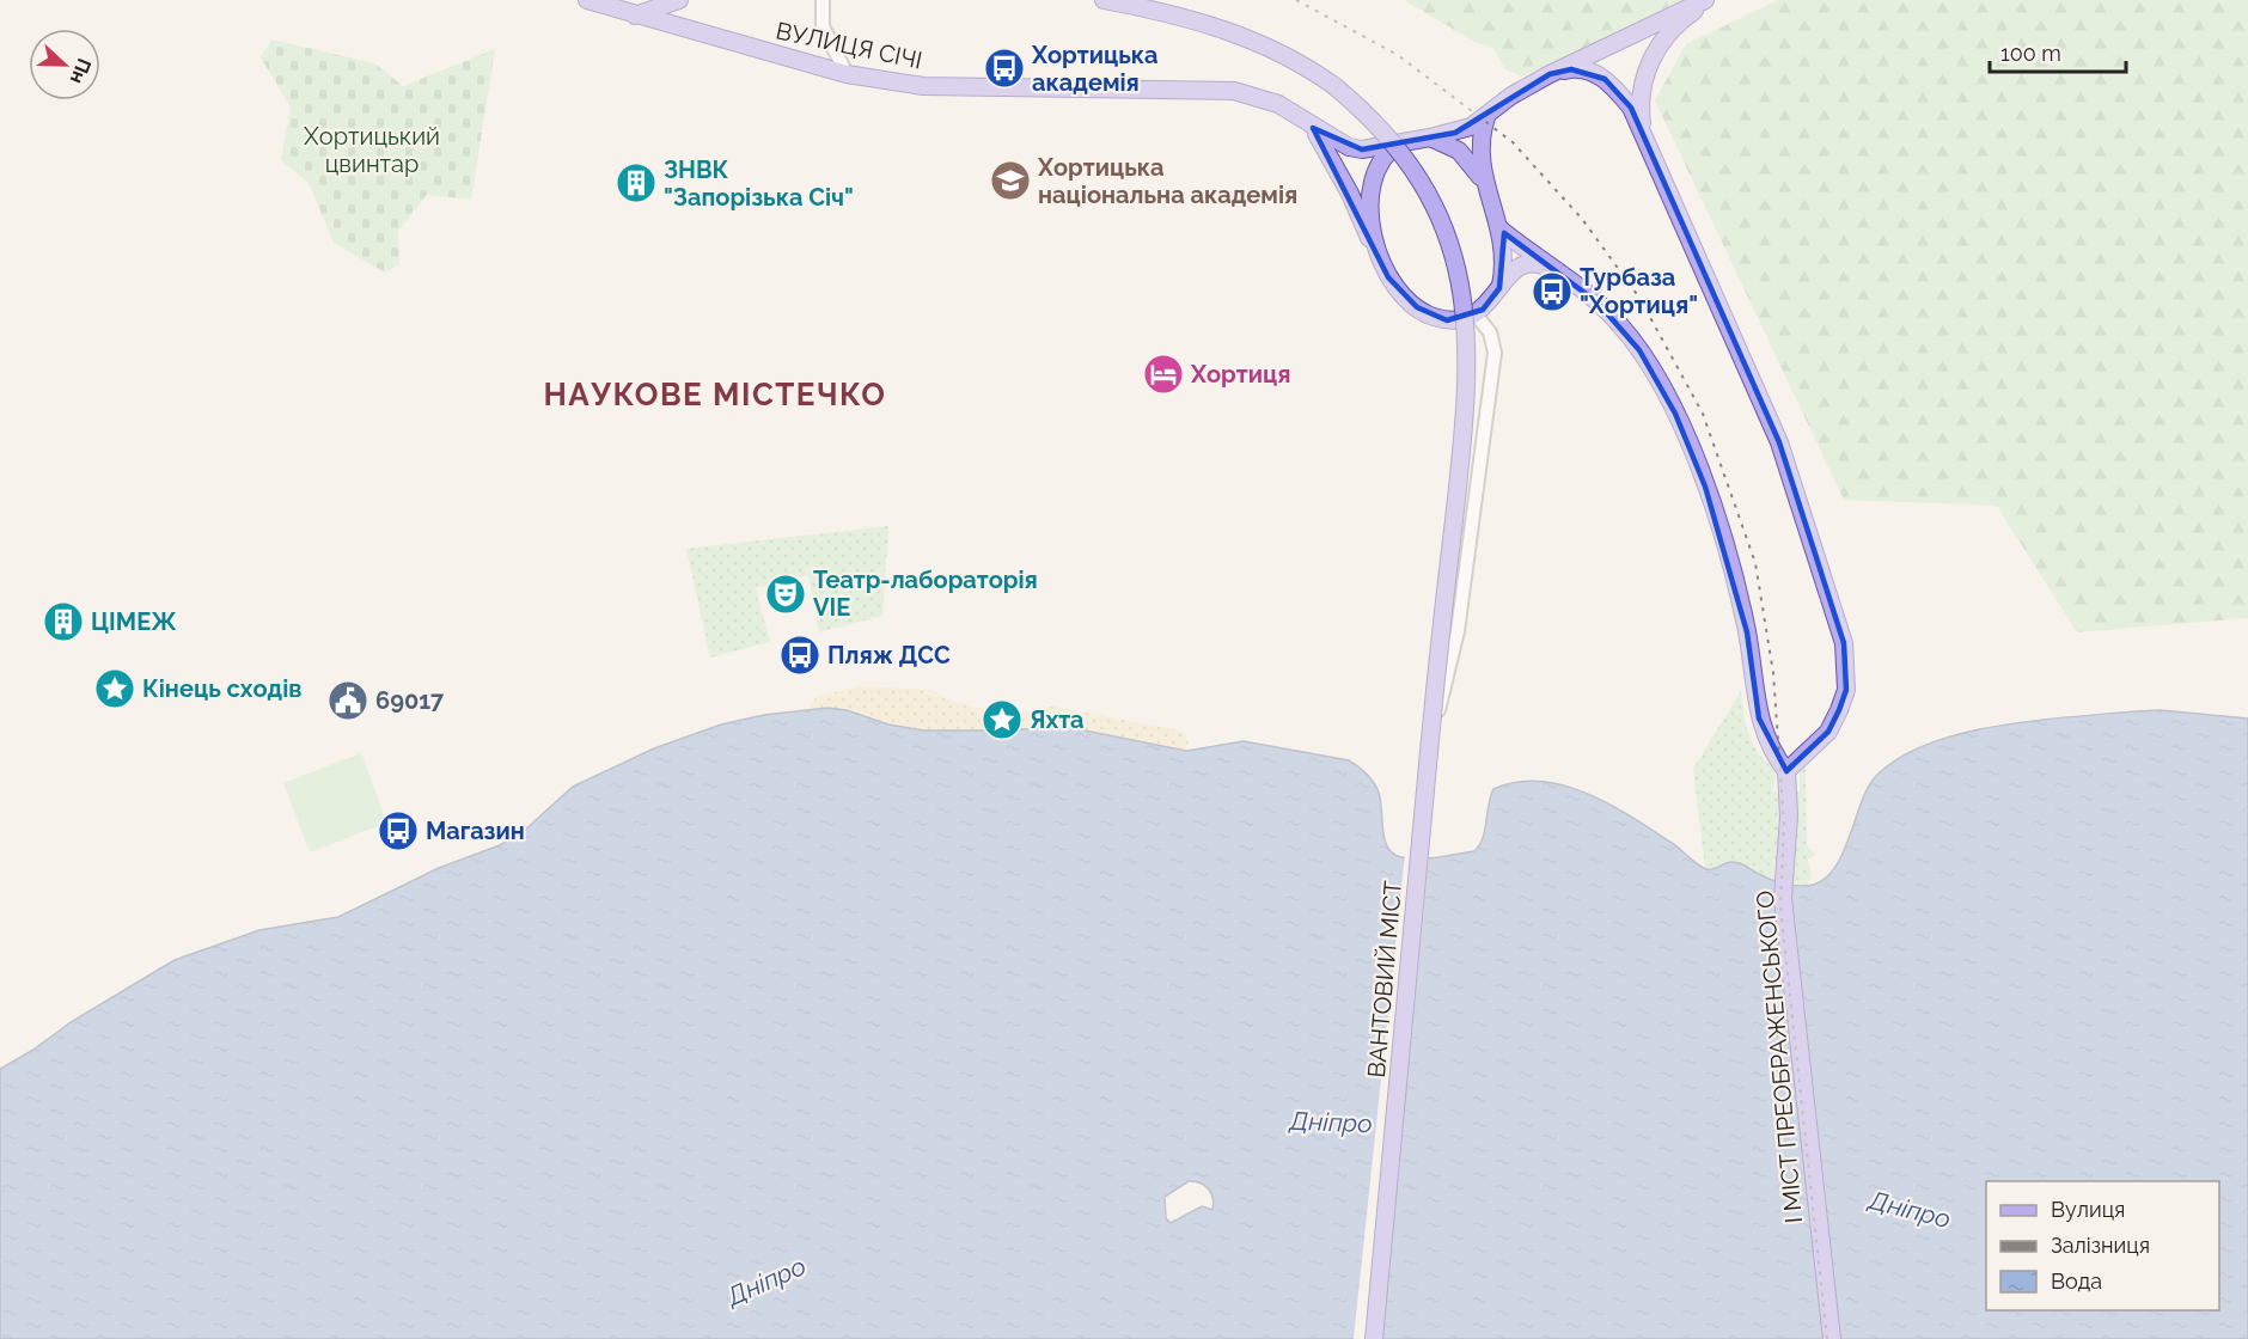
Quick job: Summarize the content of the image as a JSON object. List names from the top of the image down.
{
  "streets": {
    "main road": ["ВУЛИЦЯ СІЧІ", "ВАНТОВИЙ МІСТ", "I МІСТ ПРЕОБРАЖЕНСЬКОГО"]
  },
  "districts": ["НАУКОВЕ МІСТЕЧКО"],
  "water": ["Дніпро"],
  "parks": ["Хортицький цвинтар"],
  "places": {
    "bus stop": [
      "Хортицька академія",
      "Турбаза \"Хортиця\"",
      "Пляж ДСС",
      "Магазин"
    ],
    "school or university": ["Хортицька національна академія"],
    "building": ["ЗНВК \"Запорізька Січ\"", "ЦІМЕЖ"],
    "hotel": ["Хортиця"],
    "theatre": ["Театр-лабораторія VIE"],
    "place": ["Кінець сходів", "Яхта"],
    "public building": ["69017"]
  },
  "legend": ["Вулиця", "Залізниця", "Вода"],
  "scale_bar": "100 m",
  "north": "right"
}
